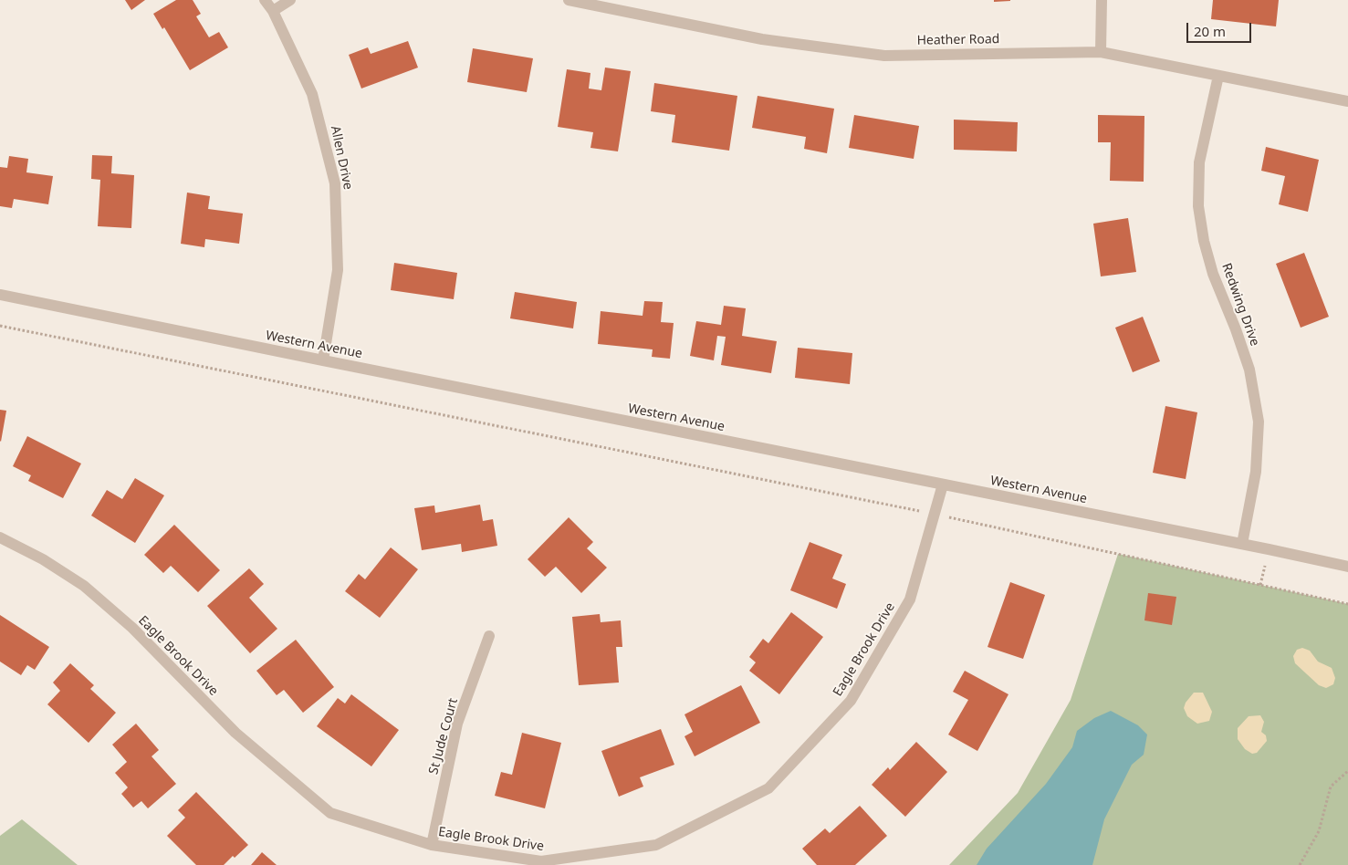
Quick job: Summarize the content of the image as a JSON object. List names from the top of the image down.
{
  "streets": {
    "street": [
      "Heather Road",
      "Allen Drive",
      "Redwing Drive",
      "Western Avenue",
      "Eagle Brook Drive",
      "St Jude Court"
    ]
  },
  "crossings": [
    ["Heather Road", "Redwing Drive"],
    ["Allen Drive", "Western Avenue"],
    ["Redwing Drive", "Western Avenue"],
    ["Western Avenue", "Eagle Brook Drive"],
    ["Eagle Brook Drive", "St Jude Court"]
  ],
  "scale_bar": "20 m"
}
